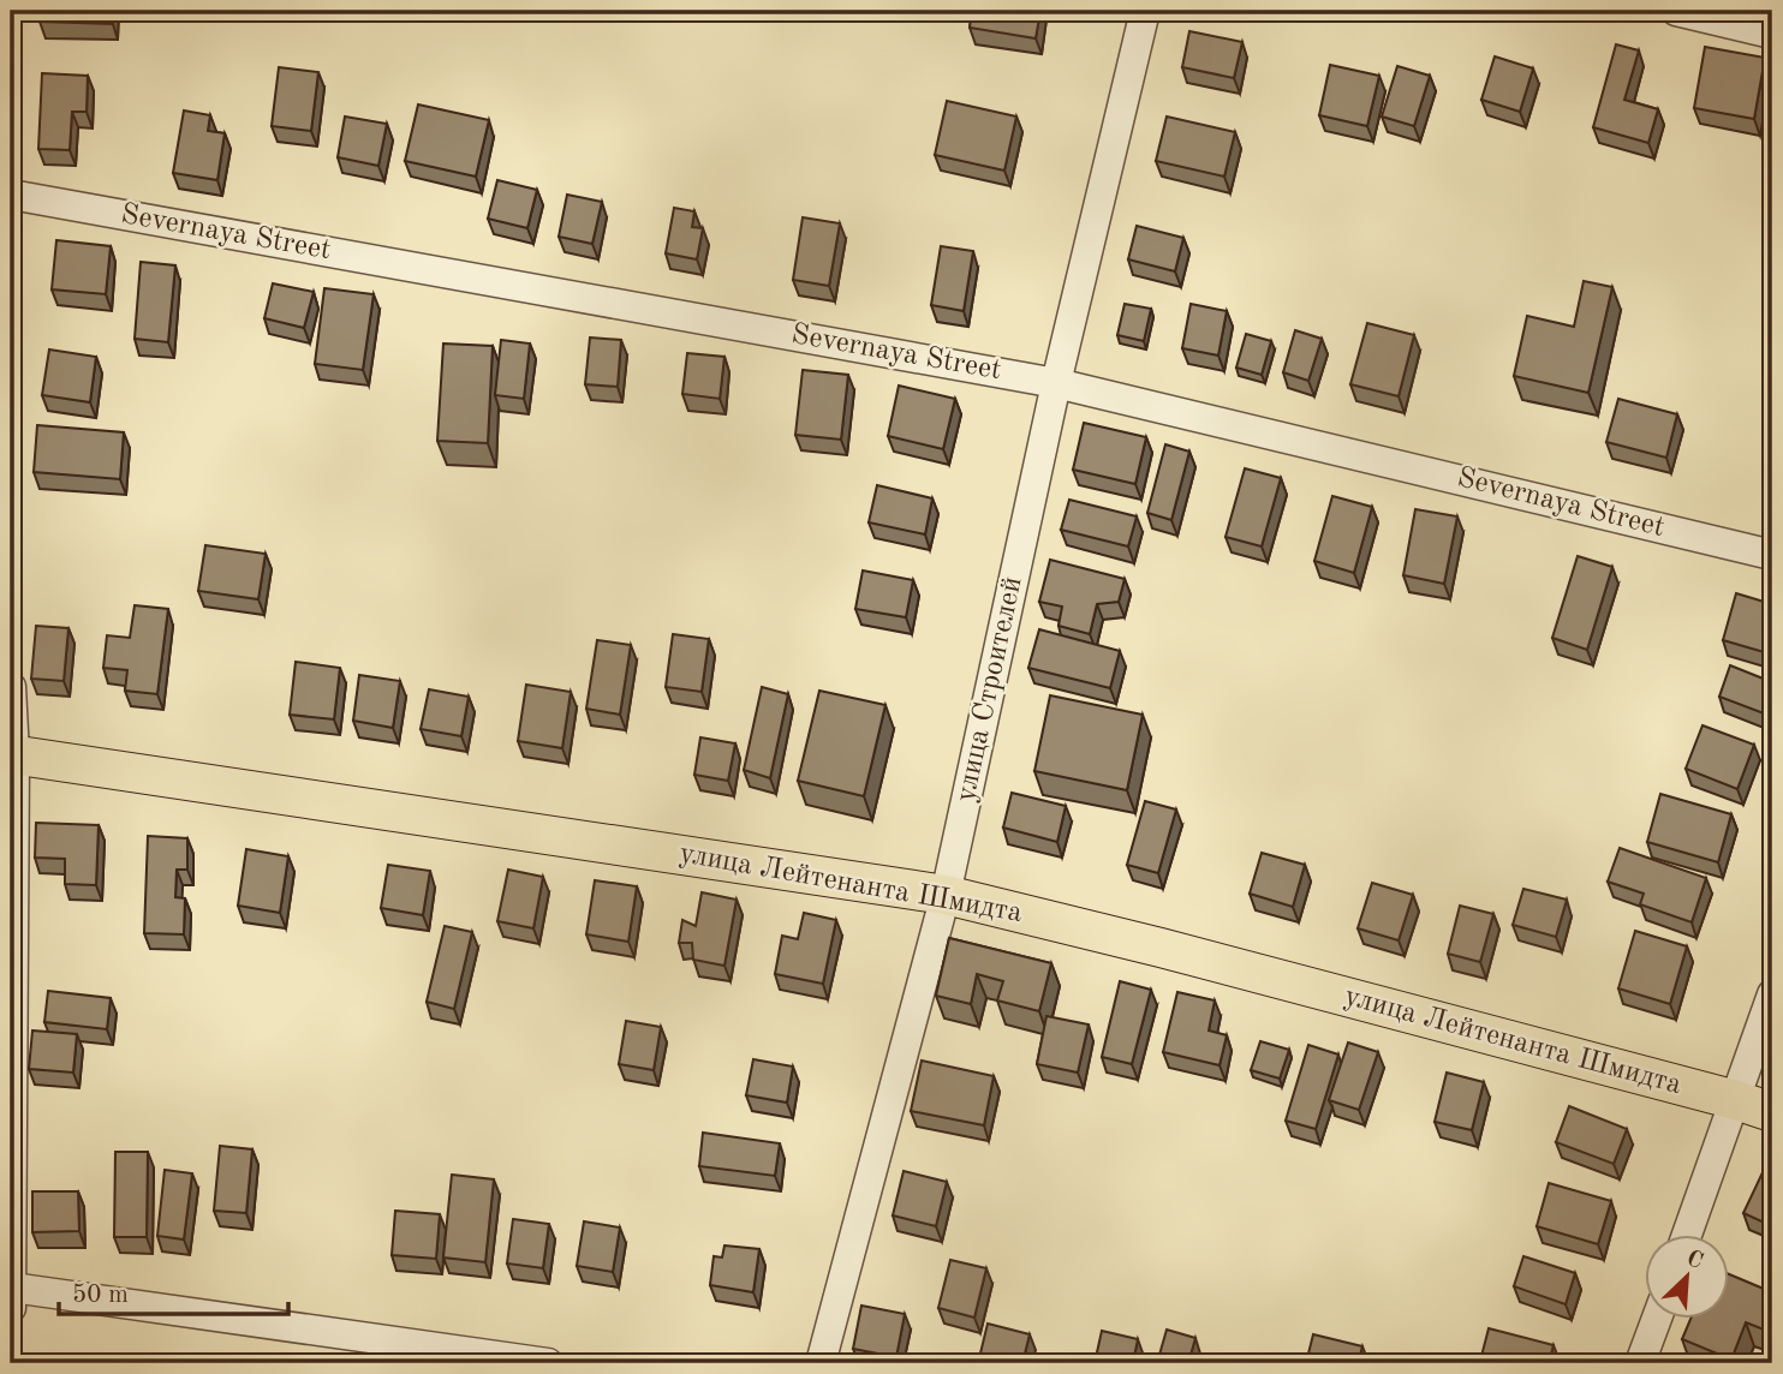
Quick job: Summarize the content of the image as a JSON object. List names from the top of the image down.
{
  "streets": {
    "main road": ["улица Лейтенанта Шмидта"],
    "street": ["Severnaya Street", "улица Строителей"]
  },
  "crossings": [
    ["Severnaya Street", "улица Строителей"],
    ["улица Строителей", "улица Лейтенанта Шмидта"]
  ],
  "scale_bar": "50 m",
  "north": "top right"
}
